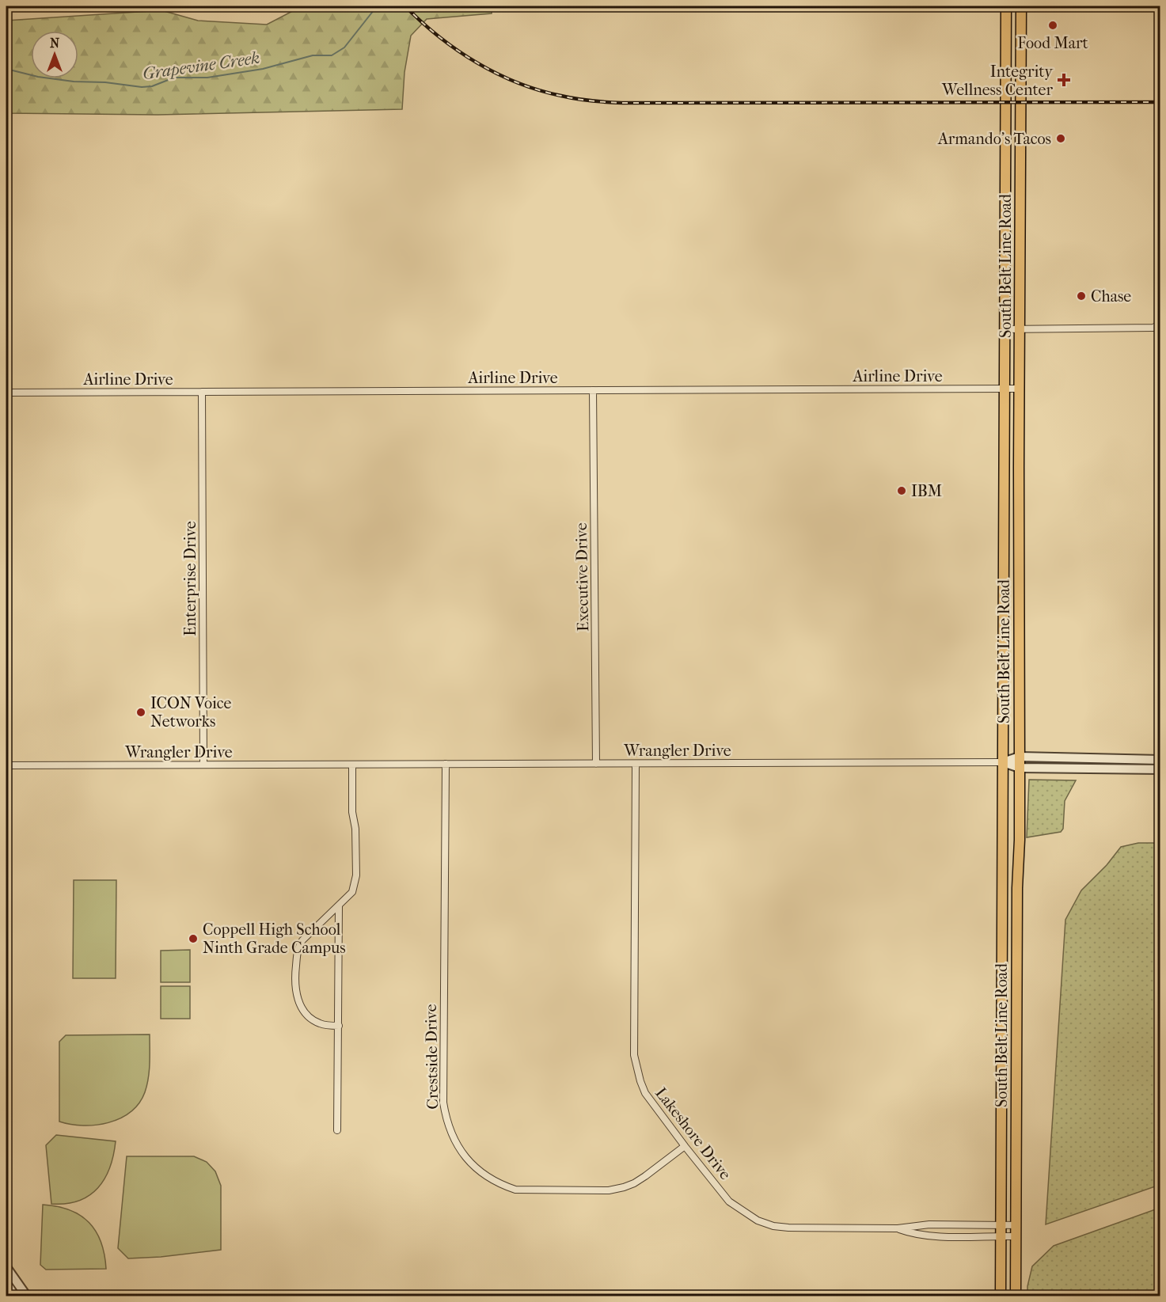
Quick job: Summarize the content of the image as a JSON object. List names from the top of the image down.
{
  "streets": {
    "main road": ["South Belt Line Road"],
    "street": [
      "Airline Drive",
      "Executive Drive",
      "Enterprise Drive",
      "Wrangler Drive",
      "Crestside Drive",
      "Lakeshore Drive"
    ]
  },
  "crossings": [
    ["South Belt Line Road", "Airline Drive"],
    ["South Belt Line Road", "Wrangler Drive"],
    ["South Belt Line Road", "Lakeshore Drive"],
    ["Airline Drive", "Executive Drive"],
    ["Airline Drive", "Enterprise Drive"],
    ["Executive Drive", "Wrangler Drive"],
    ["Enterprise Drive", "Wrangler Drive"],
    ["Wrangler Drive", "Crestside Drive"],
    ["Wrangler Drive", "Lakeshore Drive"],
    ["Crestside Drive", "Lakeshore Drive"]
  ],
  "water": ["Grapevine Creek"],
  "places": {
    "other": [
      "Food Mart",
      "Armando's Tacos",
      "Chase",
      "IBM",
      "ICON Voice Networks",
      "Coppell High School Ninth Grade Campus"
    ],
    "health": ["Integrity Wellness Center"]
  },
  "north": "top"
}
